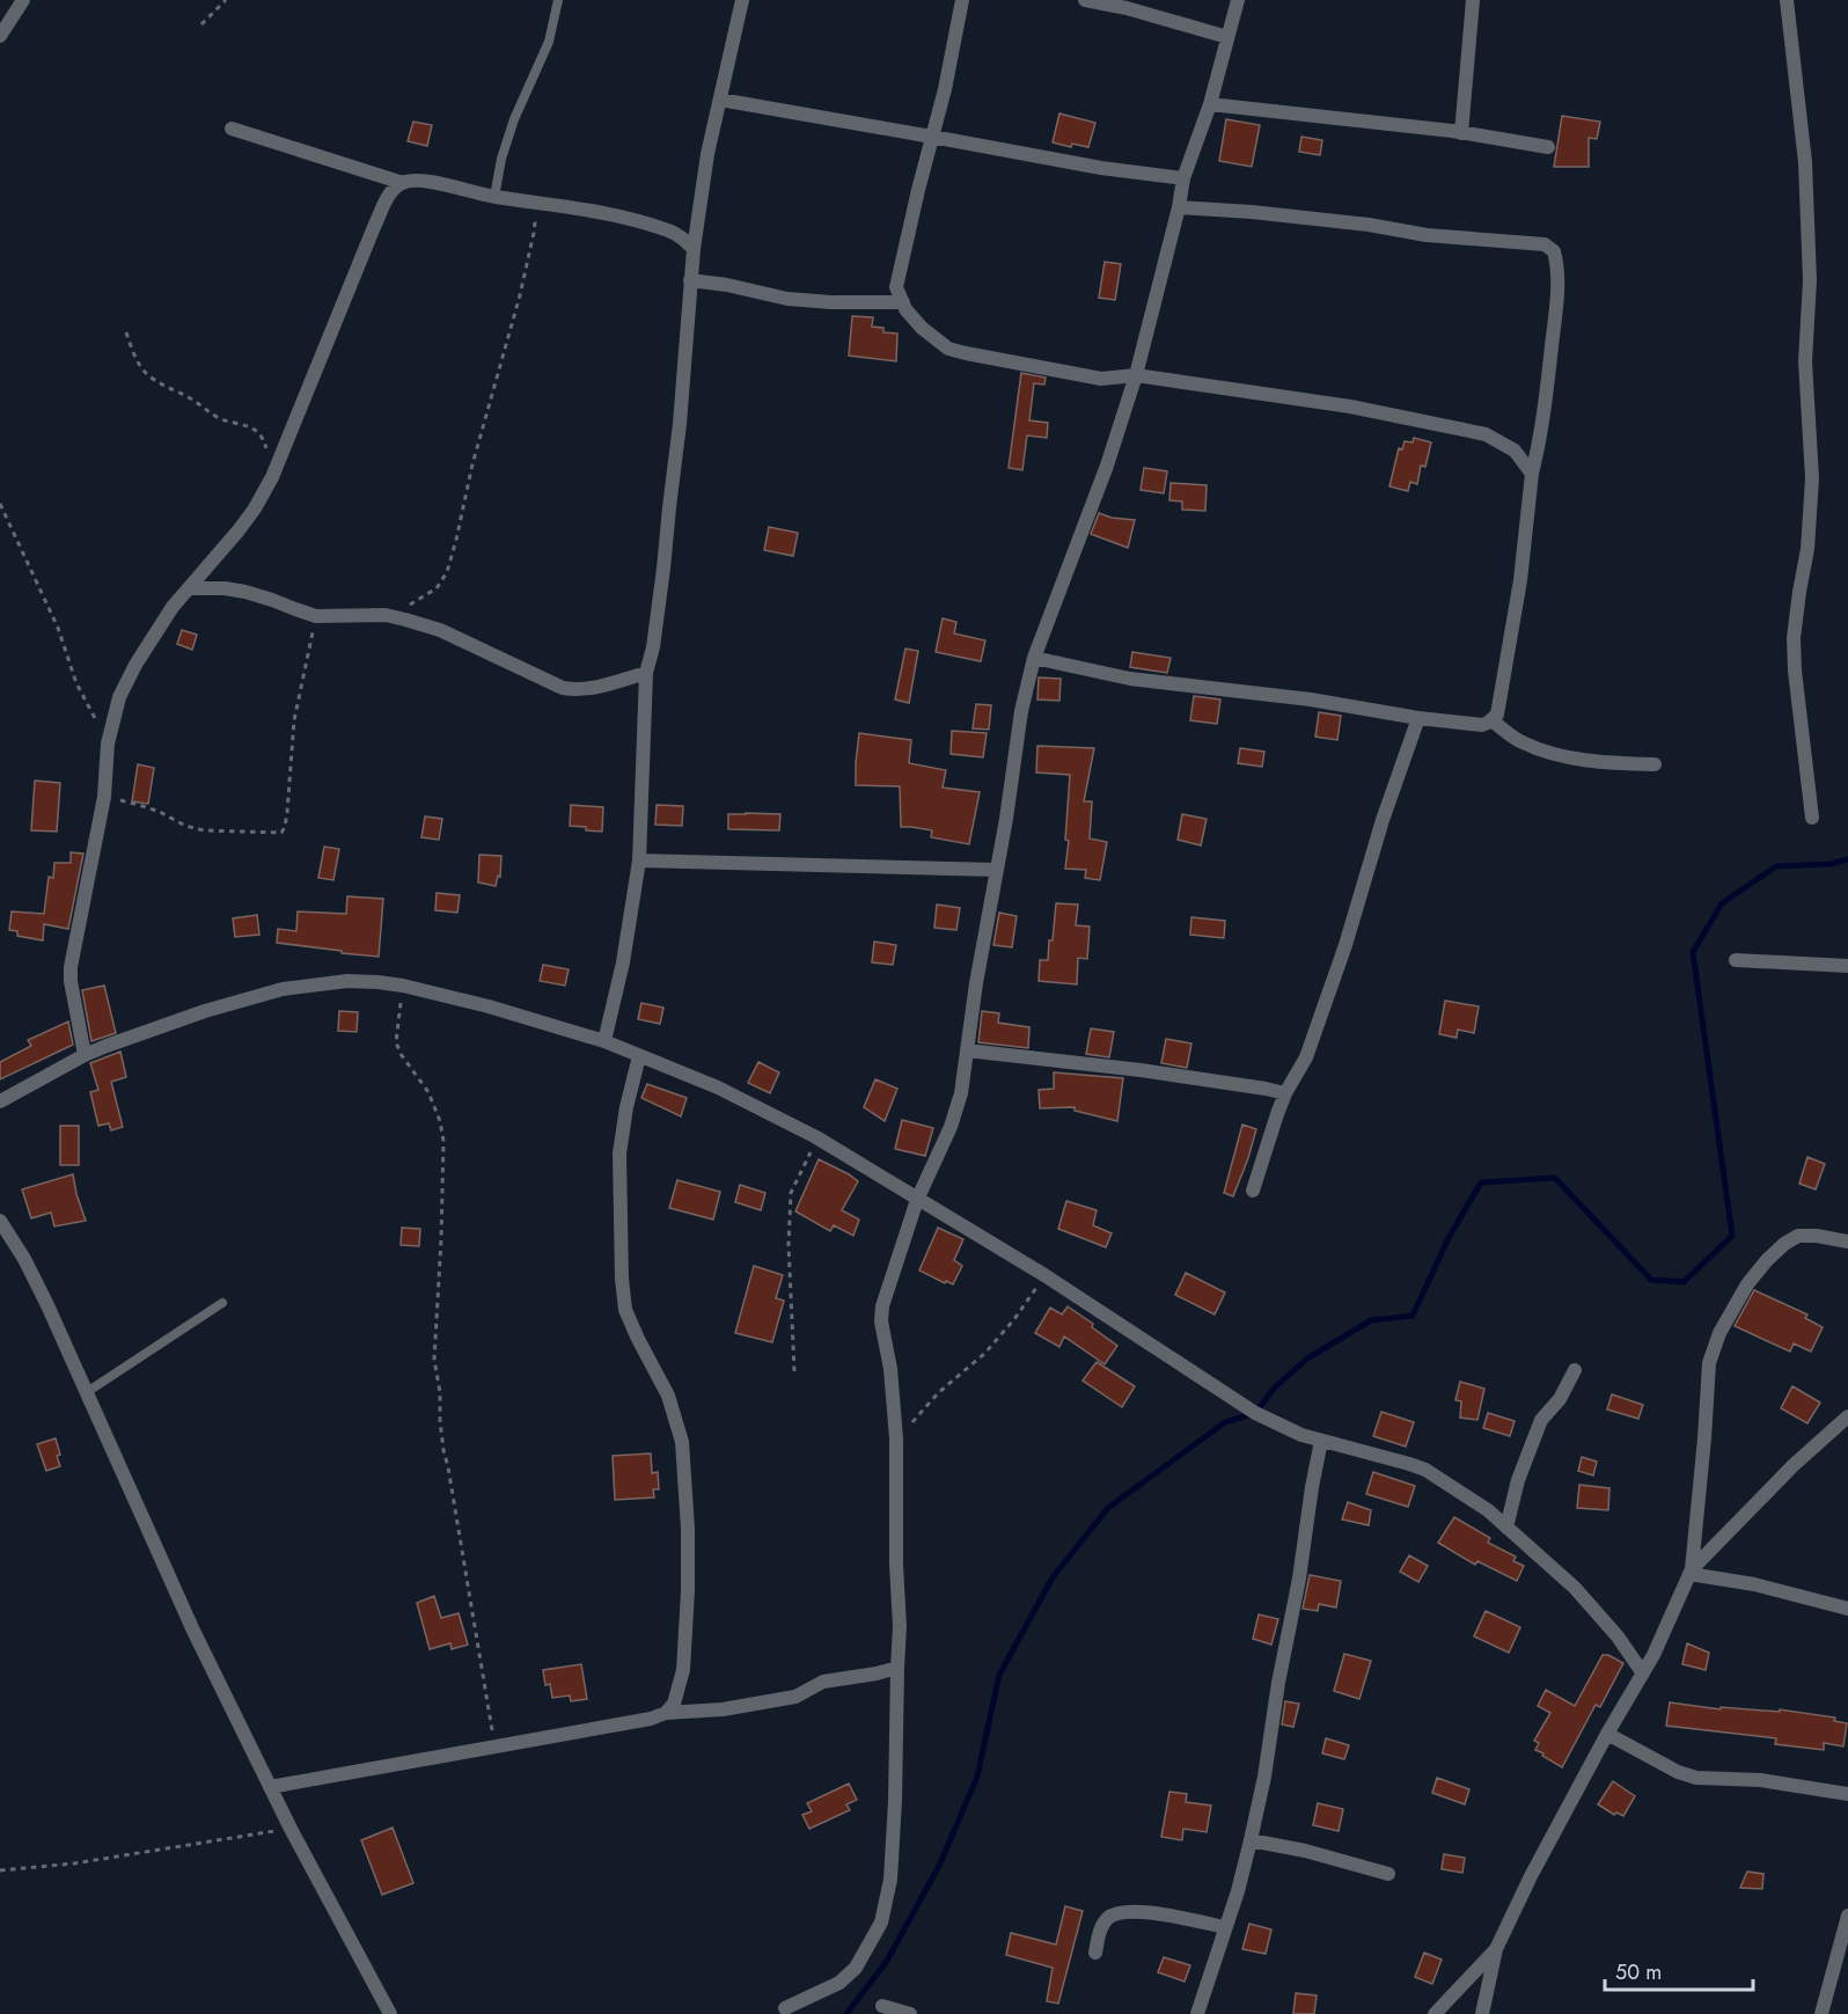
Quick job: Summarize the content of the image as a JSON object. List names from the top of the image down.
{
  "scale_bar": "50 m"
}
